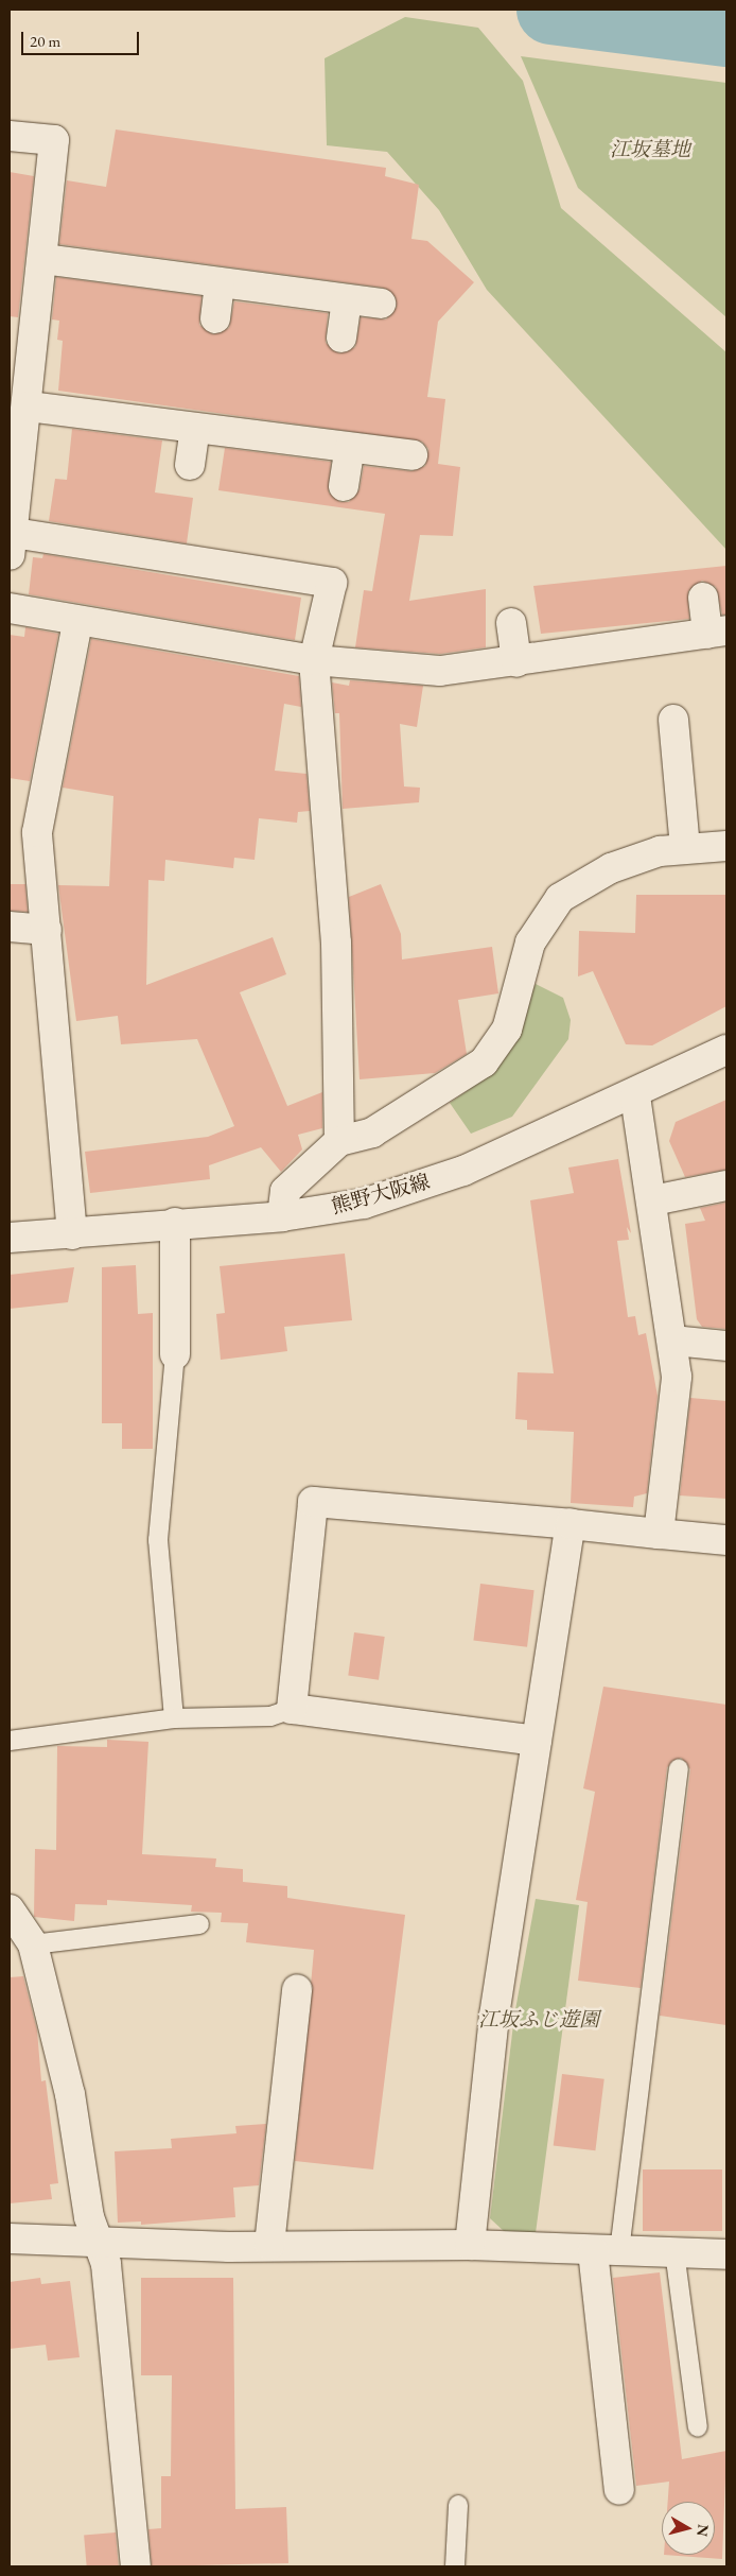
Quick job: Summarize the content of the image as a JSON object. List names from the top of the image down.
{
  "streets": {
    "street": ["熊野大阪線"]
  },
  "parks": ["江坂墓地", "江坂ふじ遊園"],
  "scale_bar": "20 m",
  "north": "right"
}
